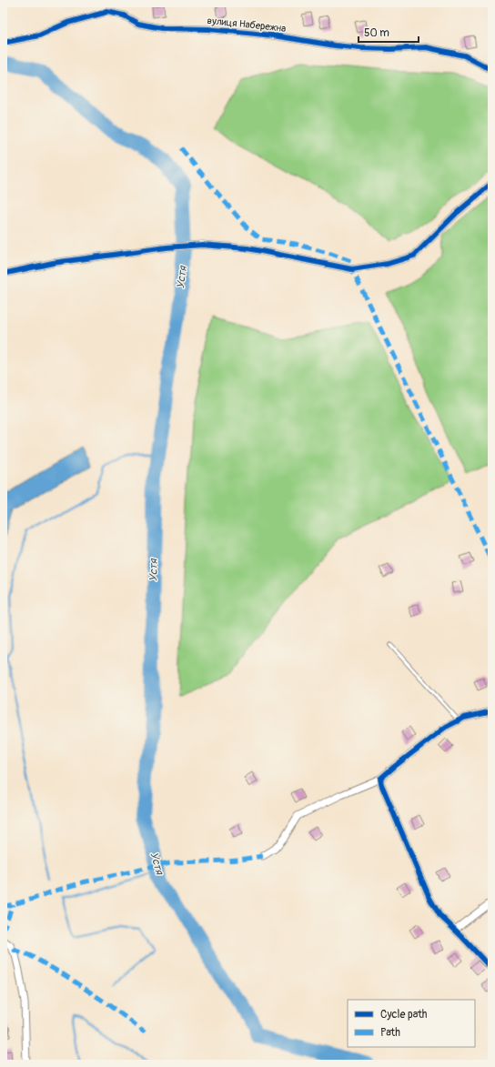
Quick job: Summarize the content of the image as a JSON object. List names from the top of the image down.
{
  "streets": {
    "street": ["вулиця Набережна"]
  },
  "water": ["Устя"],
  "legend": ["Cycle path", "Path"],
  "scale_bar": "50 m"
}
